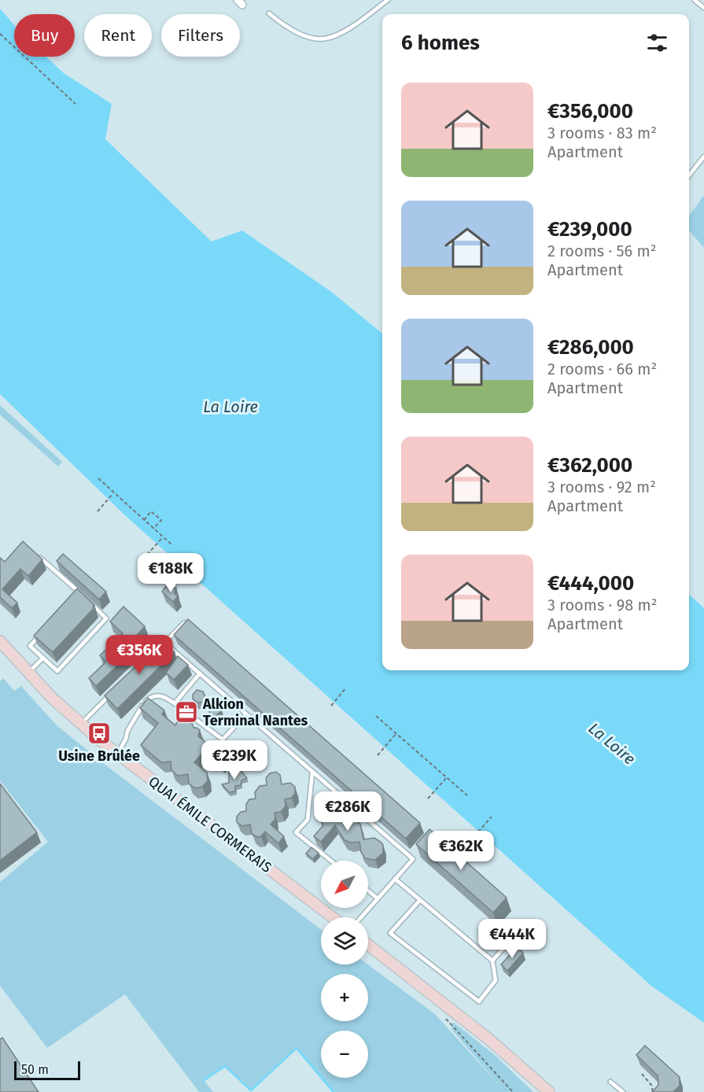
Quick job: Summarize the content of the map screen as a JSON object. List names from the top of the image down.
{
  "streets": {
    "main road": ["QUAI ÉMILE CORMERAIS"]
  },
  "water": ["La Loire"],
  "places": {
    "office": ["Alkion Terminal Nantes"],
    "bus stop": ["Usine Brûlée"]
  },
  "scale_bar": "50 m",
  "north": "bottom left",
  "page": {
    "chip": ["Buy", "Rent", "Filters"],
    "heading": "6 homes",
    "list": [
      {
        "name": "€356,000",
        "note": "3 rooms · 83 m² · Apartment"
      },
      {
        "name": "€239,000",
        "note": "2 rooms · 56 m² · Apartment"
      },
      {
        "name": "€286,000",
        "note": "2 rooms · 66 m² · Apartment"
      },
      {
        "name": "€362,000",
        "note": "3 rooms · 92 m² · Apartment"
      },
      {
        "name": "€444,000",
        "note": "3 rooms · 98 m² · Apartment"
      }
    ],
    "price": [
      "€188K",
      "€356K",
      "€239K",
      "€286K",
      "€362K",
      "€444K"
    ],
    "map_buttons": ["+", "−"],
    "scale": "50 m"
  }
}
